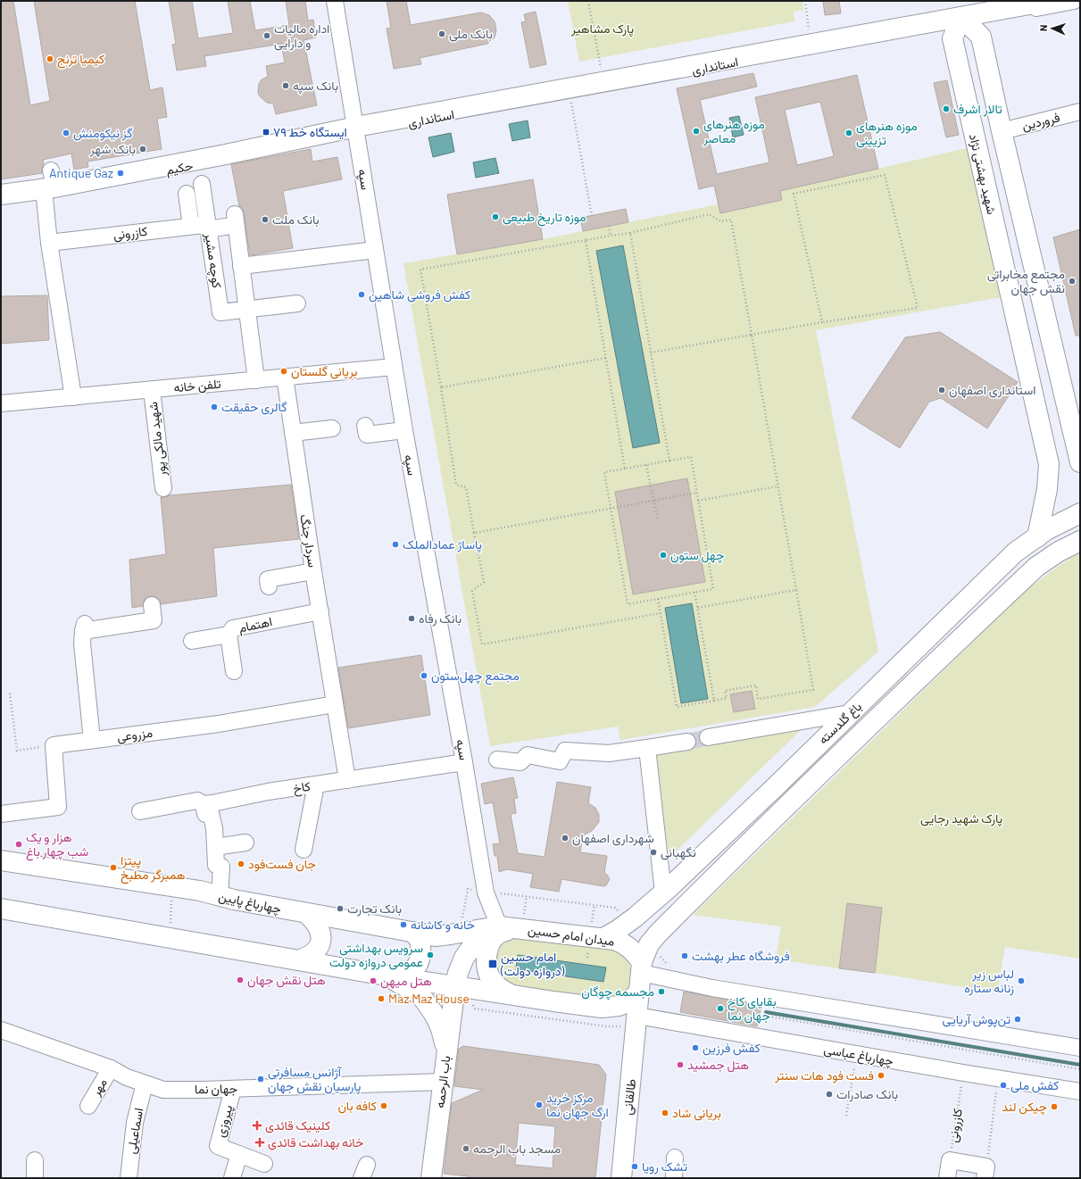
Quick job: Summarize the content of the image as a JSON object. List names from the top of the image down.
{
  "streets": {
    "main road": [
      "استانداری",
      "حکیم",
      "شهید بهشتی نژاد",
      "باغ گلدسته",
      "چهارباغ پایین",
      "میدان امام حسین",
      "باب الرحمه",
      "طالقانی"
    ],
    "street": [
      "فروردین",
      "سپه",
      "کازرونی",
      "كوچه مشير",
      "تلفن خانه",
      "شهید مالکی پور",
      "سردار جنگ",
      "اهتمام",
      "مزروعی",
      "کاخ",
      "چهارباغ عباسی",
      "مهر",
      "جهان نما",
      "پیروزی",
      "اسماعیلی"
    ]
  },
  "crossings": [
    ["استانداری", "حکیم"],
    ["استانداری", "شهید بهشتی نژاد"],
    ["استانداری", "سپه"],
    ["حکیم", "سپه"],
    ["شهید بهشتی نژاد", "باغ گلدسته"],
    ["سپه", "تلفن خانه"],
    ["سپه", "کاخ"],
    ["سپه", "چهارباغ پایین"],
    ["سپه", "میدان امام حسین"],
    ["کازرونی", "كوچه مشير"],
    ["کازرونی", "چهارباغ عباسی"],
    ["تلفن خانه", "شهید مالکی پور"],
    ["تلفن خانه", "سردار جنگ"],
    ["سردار جنگ", "اهتمام"],
    ["سردار جنگ", "مزروعی"],
    ["سردار جنگ", "کاخ"],
    ["باغ گلدسته", "میدان امام حسین"],
    ["چهارباغ پایین", "میدان امام حسین"],
    ["میدان امام حسین", "باب الرحمه"],
    ["میدان امام حسین", "طالقانی"],
    ["چهارباغ عباسی", "طالقانی"],
    ["باب الرحمه", "جهان نما"],
    ["مهر", "جهان نما"],
    ["جهان نما", "پیروزی"],
    ["جهان نما", "اسماعیلی"]
  ],
  "parks": ["پارک مشاهیر", "پارک شهید رجایی"],
  "places": {
    "other": [
      "بانک ملی",
      "اداره مالیات و دارایی",
      "کیمیا ترنج",
      "بانک سپه",
      "تالار اشرف",
      "موزه هنرهای معاصر",
      "گز نیکومنش",
      "موزه هنرهای تزیینی",
      "بانک شهر",
      "Antique Gaz",
      "موزه تاریخ طبیعی",
      "بانک ملت",
      "مجتمع مخابراتی نقش جهان",
      "کفش فروشی شاهین",
      "بریانی گلستان",
      "استانداری اصفهان",
      "گالری حقیقت",
      "پاساژ عمادالملک",
      "چهل ستون",
      "بانک رفاه",
      "مجتمع چهل‌ستون",
      "شهرداری اصفهان",
      "هزار و یک شب چهار باغ",
      "نگهبانی",
      "جان فست‌فود",
      "پیتزا همبرگر مطبخ",
      "بانک تجارت",
      "خانه و کاشانه",
      "سرویس بهداشتی عمومی دروازه دولت",
      "فروشگاه عطر بهشت",
      "هتل نقش جهان",
      "هتل میهن",
      "لباس زیر زنانه ستاره",
      "مجسمه چوگان",
      "Maz Maz House",
      "بقایای کاخ جهان نما",
      "تن‌پوش آریایی",
      "کفش فرزین",
      "هتل جمشید",
      "فست فود هات سنتر",
      "آژانس مسافرتی پارسیان نقش جهان",
      "کفش ملی",
      "بانک صادرات",
      "مرکز خرید ارگ جهان نما",
      "کافه بان",
      "چیکن لند",
      "بریانی شاد",
      "مسجد باب الرحمه",
      "تشک رویا"
    ],
    "transit": ["ایستگاه خط ۷۹", "امام حسین (دروازه دولت)"],
    "health": ["کلینیک قائدی", "خانه بهداشت قائدی"]
  },
  "north": "left"
}
